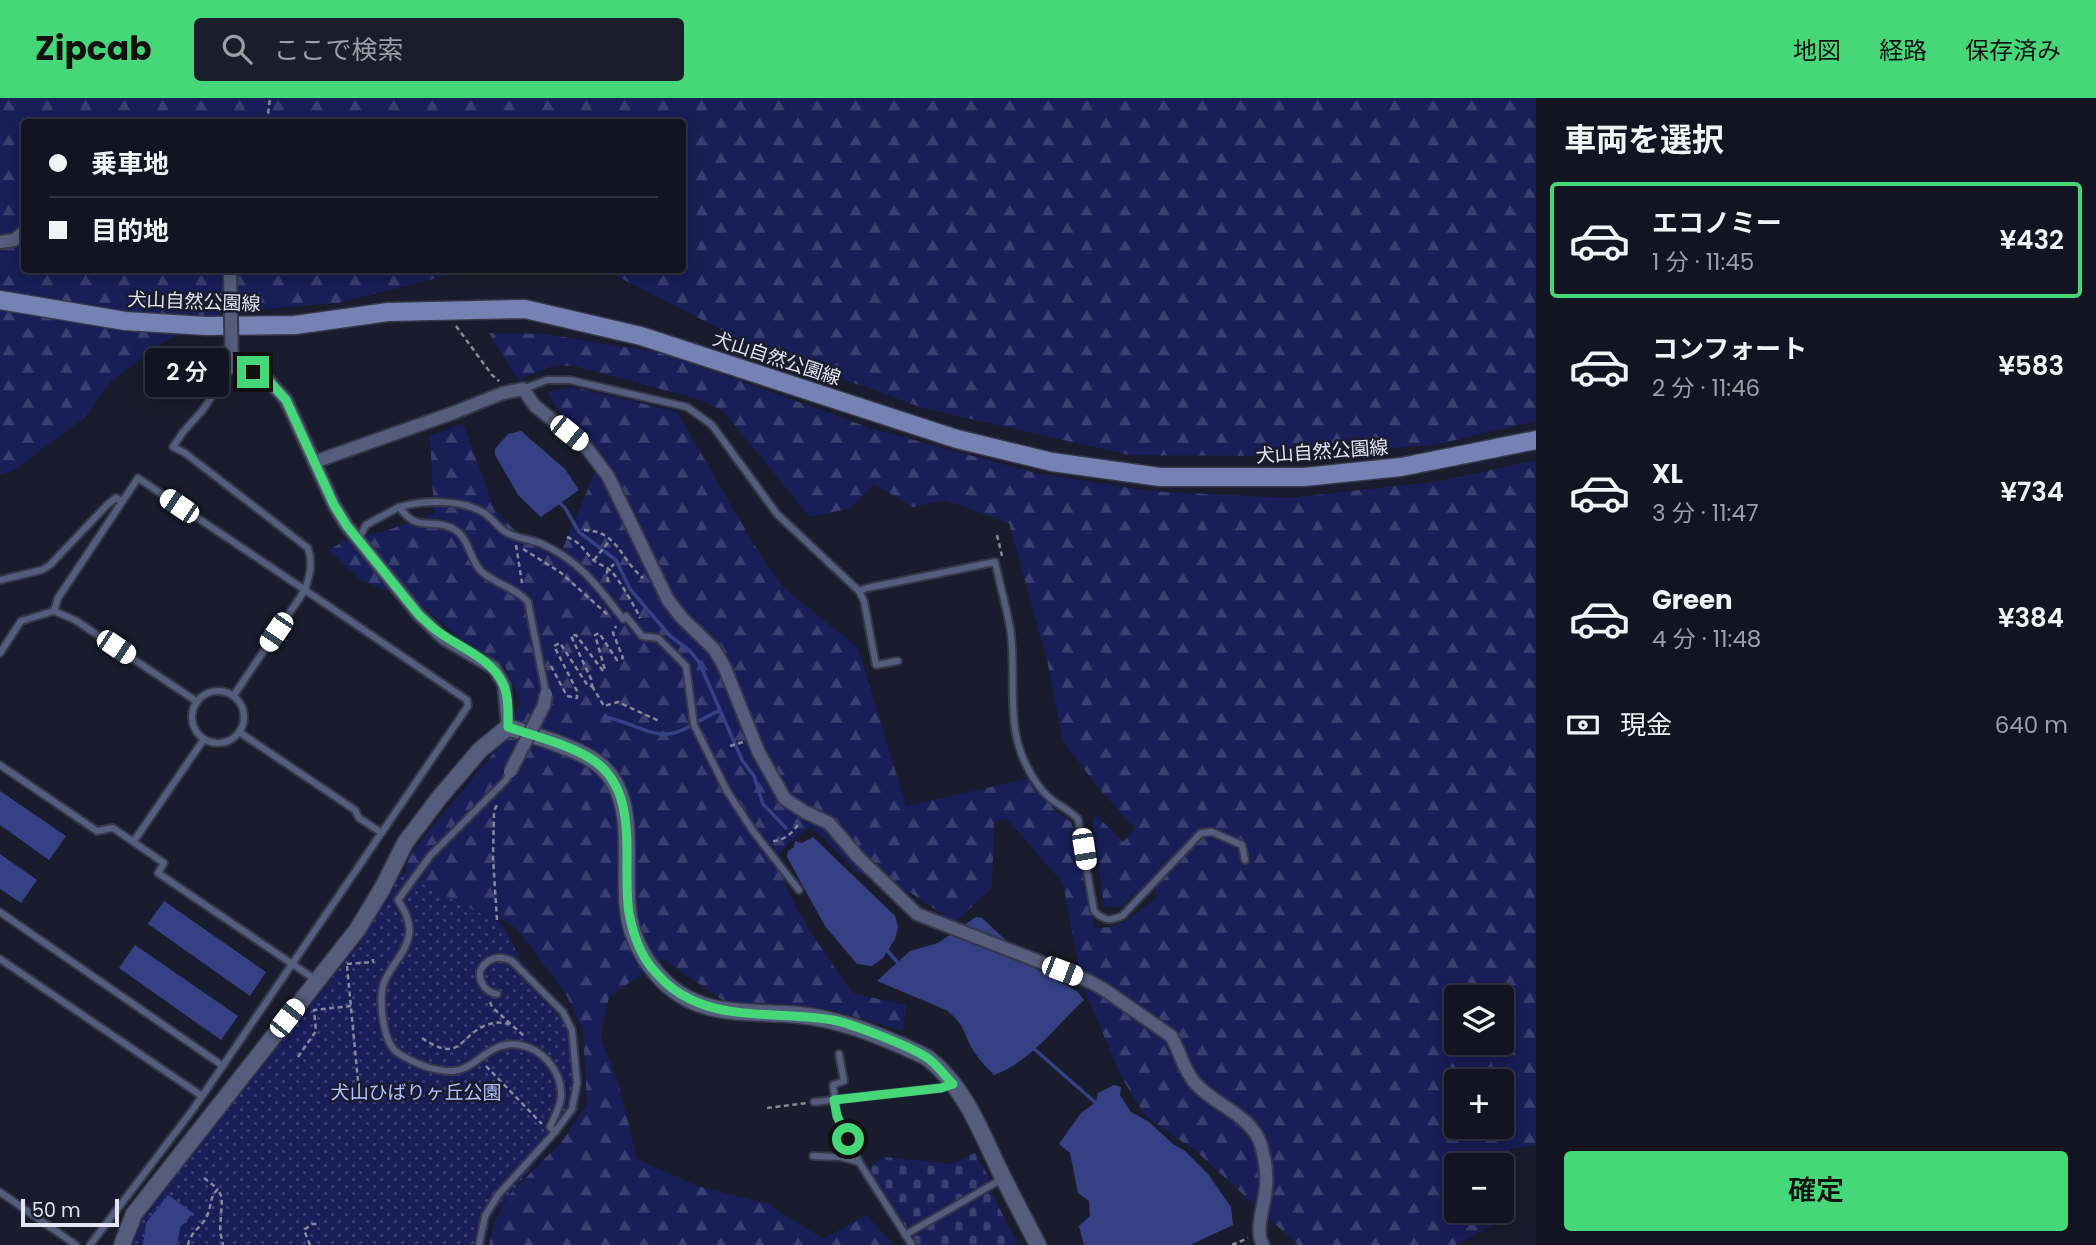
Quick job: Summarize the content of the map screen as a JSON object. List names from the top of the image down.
{
  "streets": {
    "main road": ["犬山自然公園線"]
  },
  "parks": ["犬山ひばりヶ丘公園"],
  "scale_bar": "50 m",
  "page": {
    "header": "Zipcab",
    "search": "ここで検索",
    "nav": ["地図", "経路", "保存済み"],
    "heading": "車両を選択",
    "banner": ["乗車地", "目的地"],
    "list": [
      {
        "name": "エコノミー",
        "note": "1 分 · 11:45",
        "value": "¥432"
      },
      {
        "name": "コンフォート",
        "note": "2 分 · 11:46",
        "value": "¥583"
      },
      {
        "name": "XL",
        "note": "3 分 · 11:47",
        "value": "¥734"
      },
      {
        "name": "Green",
        "note": "4 分 · 11:48",
        "value": "¥384"
      }
    ],
    "bubble": "2 分",
    "pay": ["現金", "640 m"],
    "map_buttons": ["+", "−"],
    "buttons": "確定",
    "scale": "50 m"
  }
}
